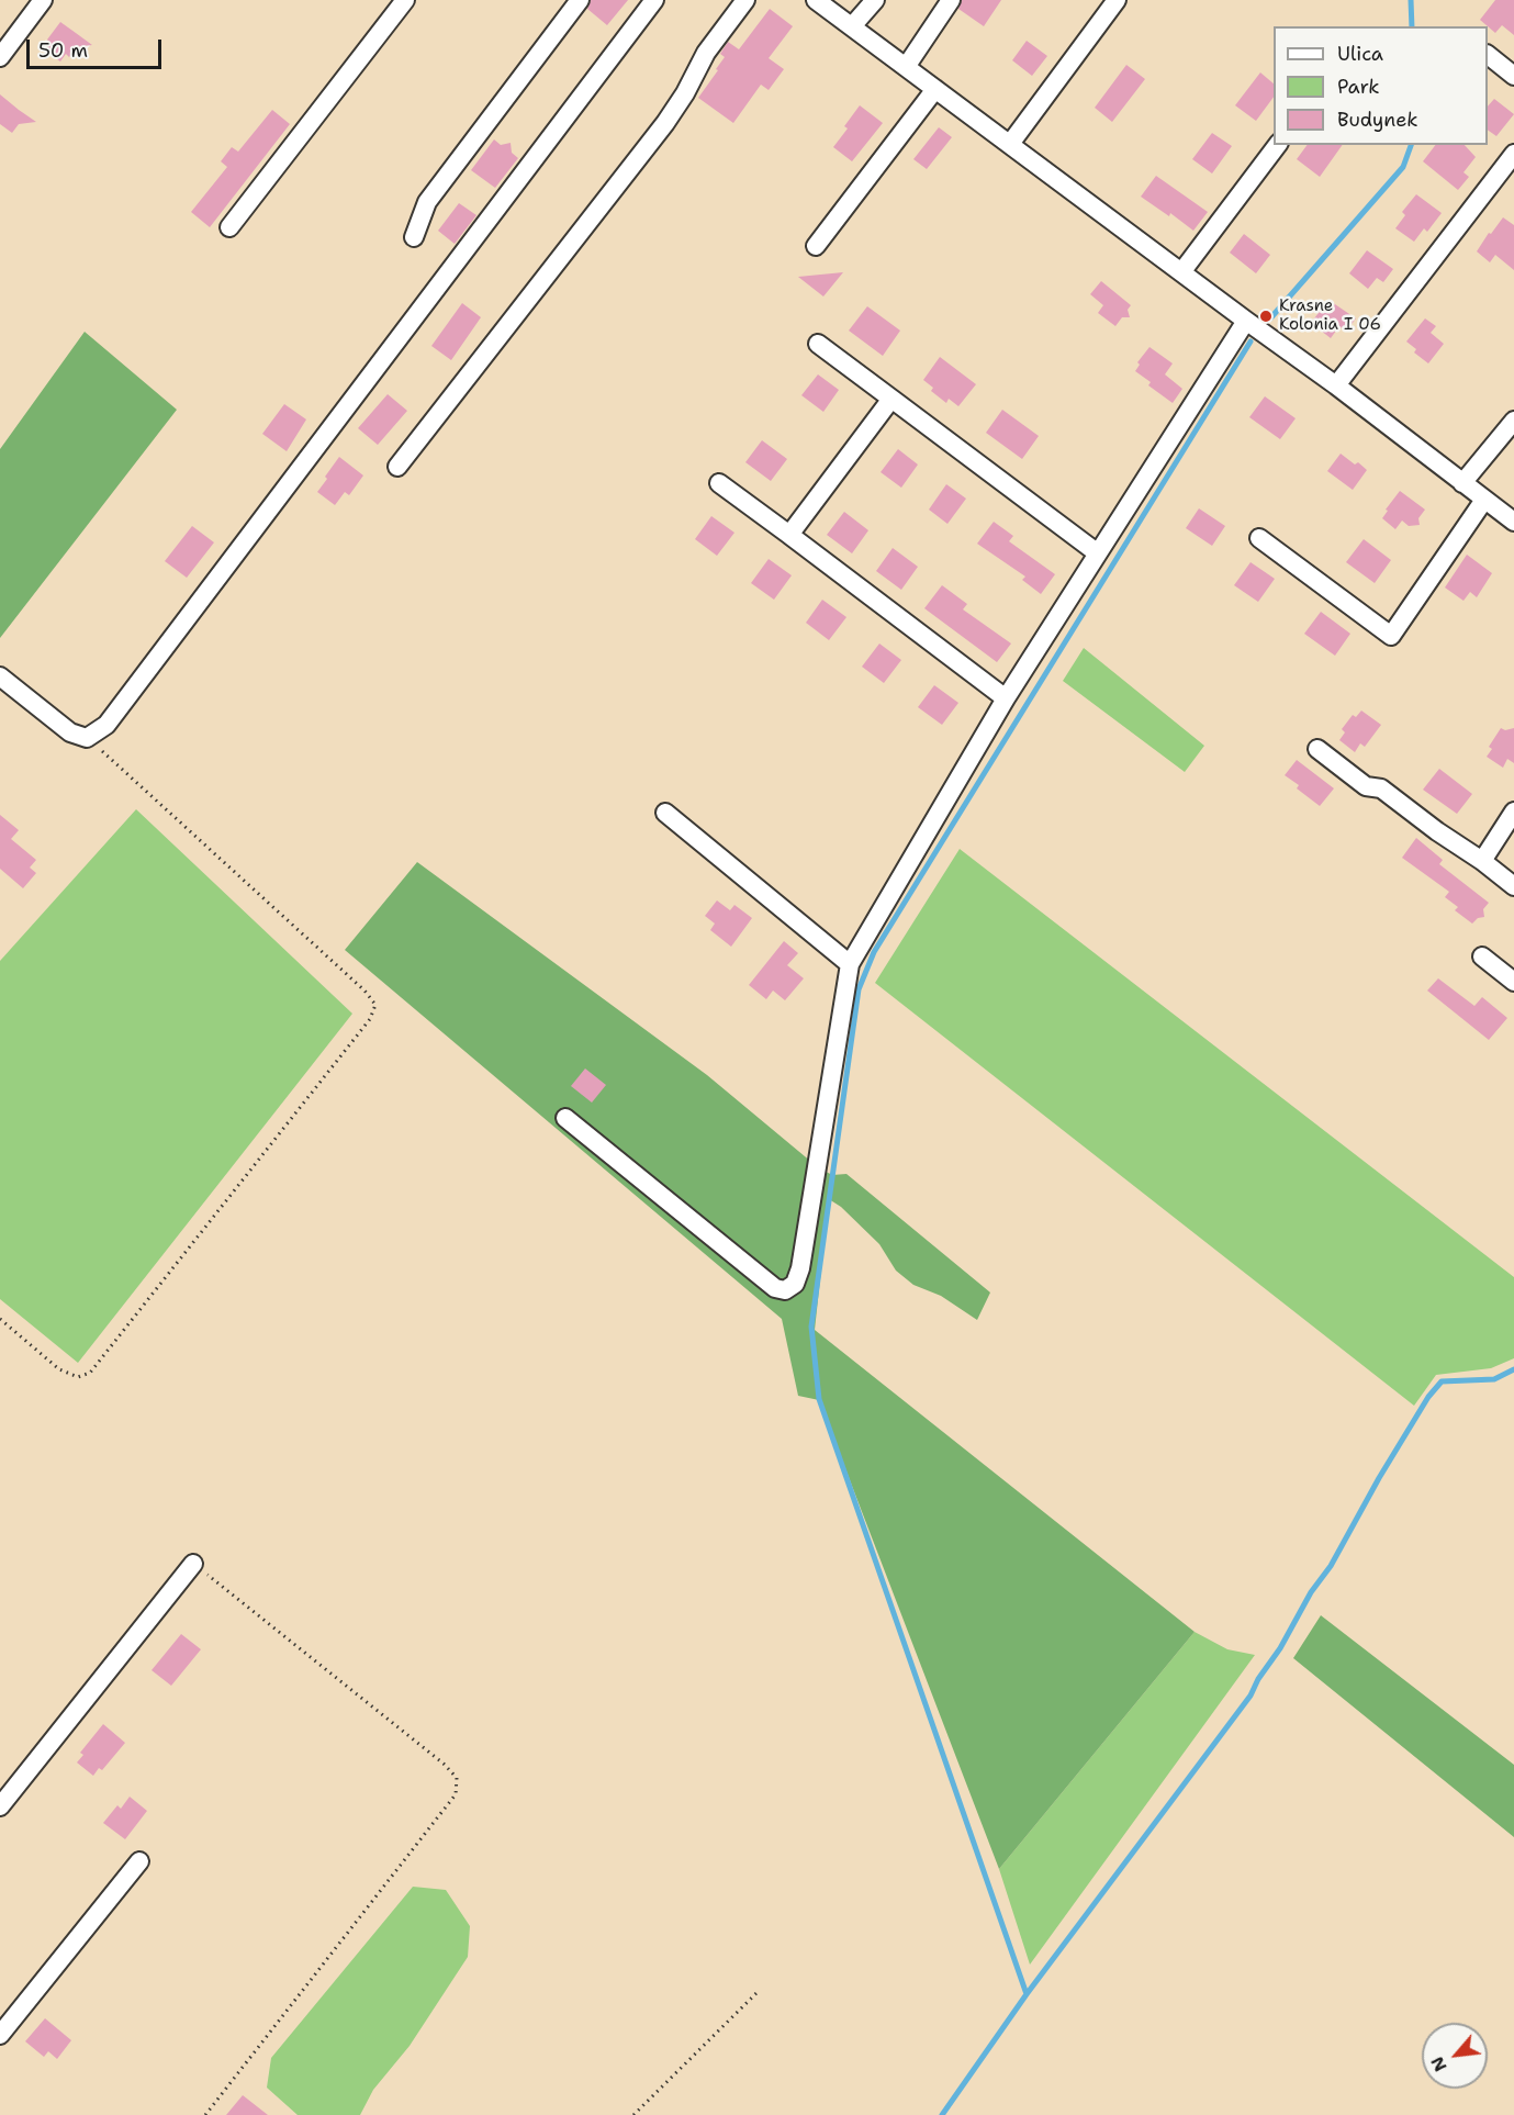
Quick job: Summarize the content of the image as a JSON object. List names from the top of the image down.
{
  "places": ["Krasne Kolonia I 06"],
  "legend": ["Ulica", "Park", "Budynek"],
  "scale_bar": "50 m",
  "north": "bottom left"
}
